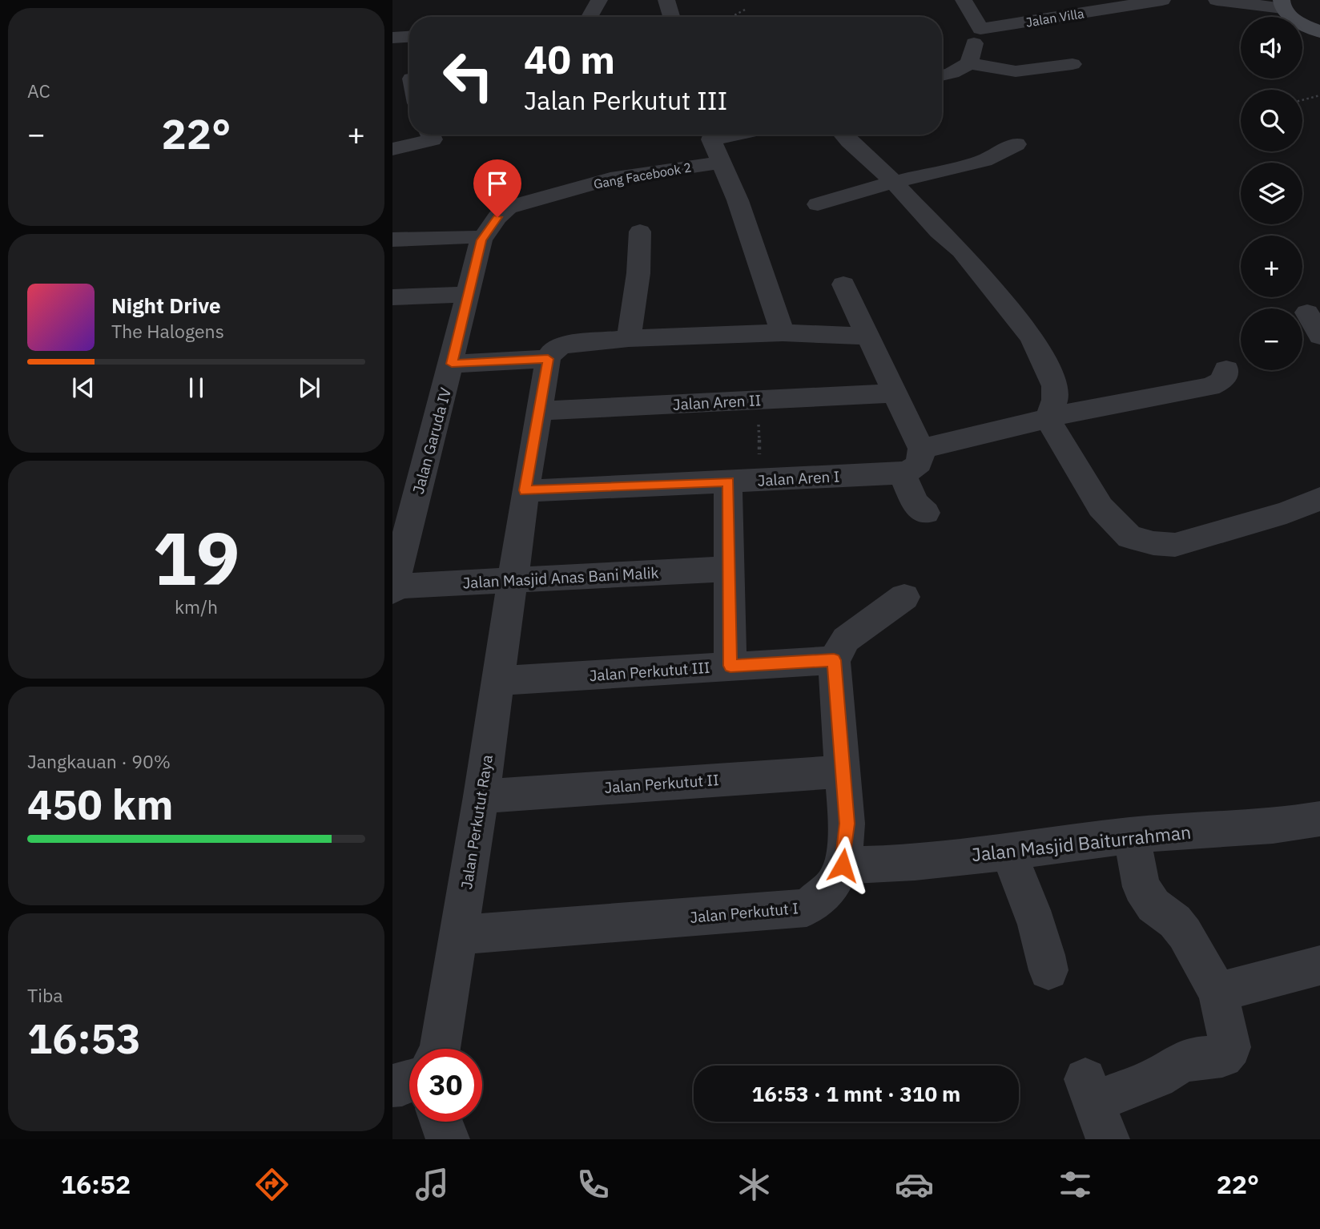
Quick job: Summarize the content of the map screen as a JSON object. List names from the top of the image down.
{
  "streets": {
    "street": [
      "Jalan Villa",
      "Gang Facebook 2",
      "Jalan Aren II",
      "Jalan Garuda IV",
      "Jalan Aren I",
      "Jalan Masjid Anas Bani Malik",
      "Jalan Perkutut III",
      "Jalan Perkutut II",
      "Jalan Perkutut Raya",
      "Jalan Masjid Baiturrahman",
      "Jalan Perkutut I"
    ]
  },
  "crossings": [
    ["Gang Facebook 2", "Jalan Garuda IV"],
    ["Jalan Aren II", "Jalan Perkutut Raya"],
    ["Jalan Garuda IV", "Jalan Masjid Anas Bani Malik"],
    ["Jalan Aren I", "Jalan Perkutut Raya"],
    ["Jalan Masjid Anas Bani Malik", "Jalan Perkutut Raya"],
    ["Jalan Perkutut III", "Jalan Perkutut Raya"],
    ["Jalan Perkutut III", "Jalan Perkutut I"],
    ["Jalan Perkutut II", "Jalan Perkutut Raya"],
    ["Jalan Perkutut II", "Jalan Perkutut I"],
    ["Jalan Perkutut Raya", "Jalan Perkutut I"],
    ["Jalan Masjid Baiturrahman", "Jalan Perkutut I"]
  ],
  "page": {
    "tile": [
      "AC",
      ["19", "km/h"],
      ["Jangkauan · 90%", "450 km"],
      ["Tiba", "16:53"]
    ],
    "map_buttons": ["+", "−"],
    "turn": ["40 m", "Jalan Perkutut III"],
    "heat": ["−", "22°", "+"],
    "song": ["Night Drive", "The Halogens"],
    "limit": "30",
    "trip": "16:53 · 1 mnt · 310 m",
    "tabs": ["16:52", "22°"]
  }
}
